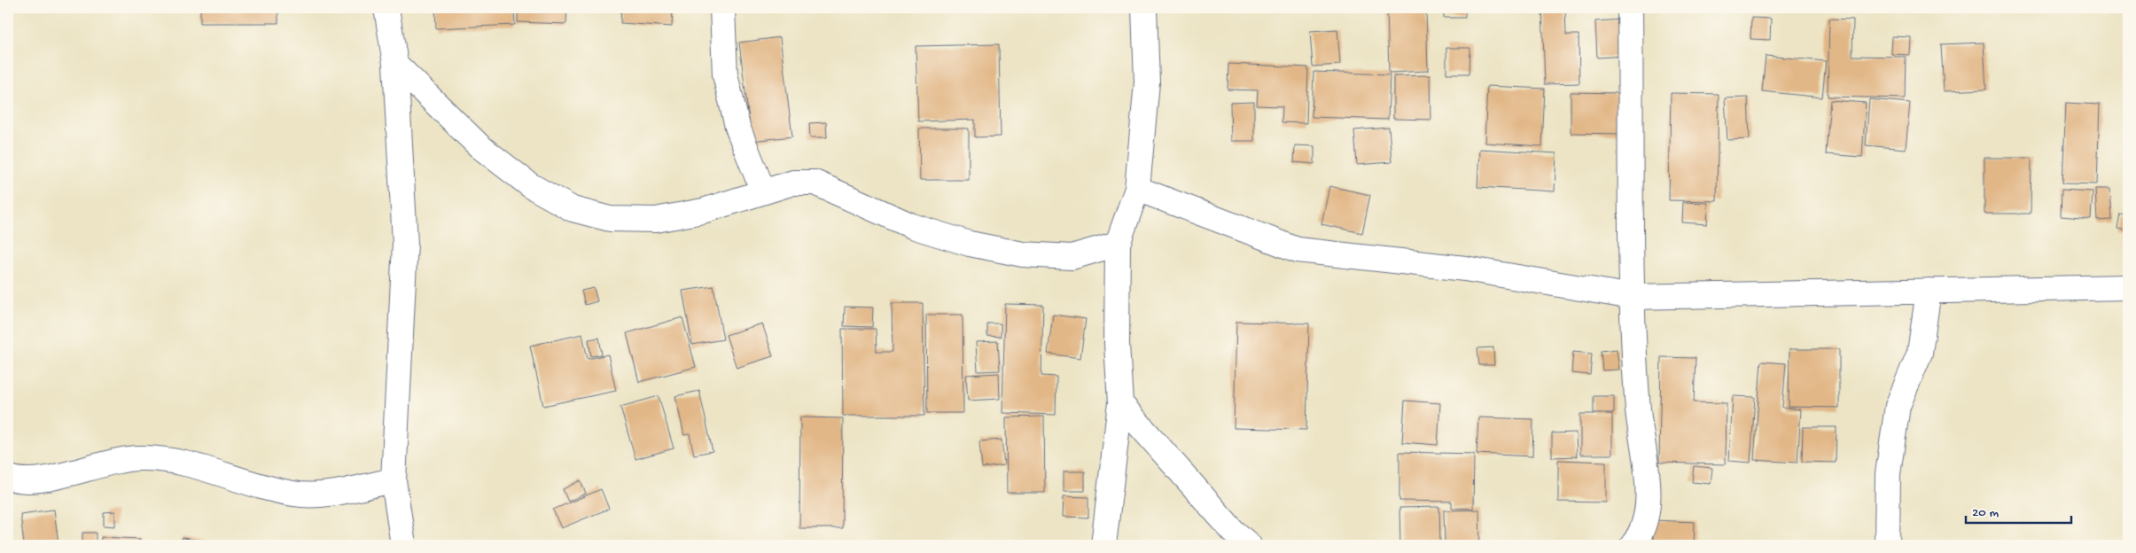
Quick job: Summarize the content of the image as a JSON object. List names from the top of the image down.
{
  "scale_bar": "20 m"
}
